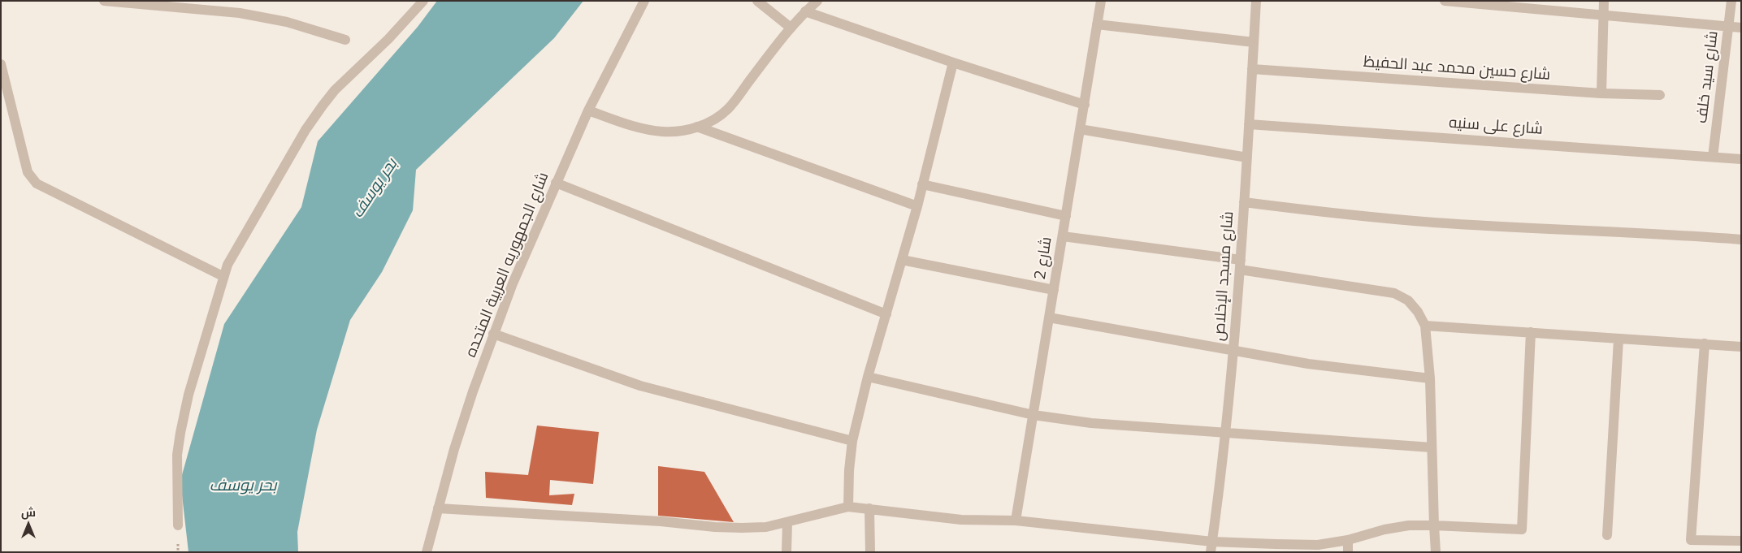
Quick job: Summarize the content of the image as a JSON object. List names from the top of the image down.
{
  "streets": {
    "street": [
      "شارع حسين محمد عبد الحفيظ",
      "شارع سيد خلف",
      "شارع على سنيه",
      "شارع 2",
      "شارع الجمهوريه العربية المتحده",
      "شارع مسجد الإخلاص"
    ]
  },
  "crossings": [
    ["شارع حسين محمد عبد الحفيظ", "شارع مسجد الإخلاص"],
    ["شارع سيد خلف", "شارع على سنيه"],
    ["شارع على سنيه", "شارع مسجد الإخلاص"]
  ],
  "water": ["بحر يوسف"],
  "north": "top"
}
